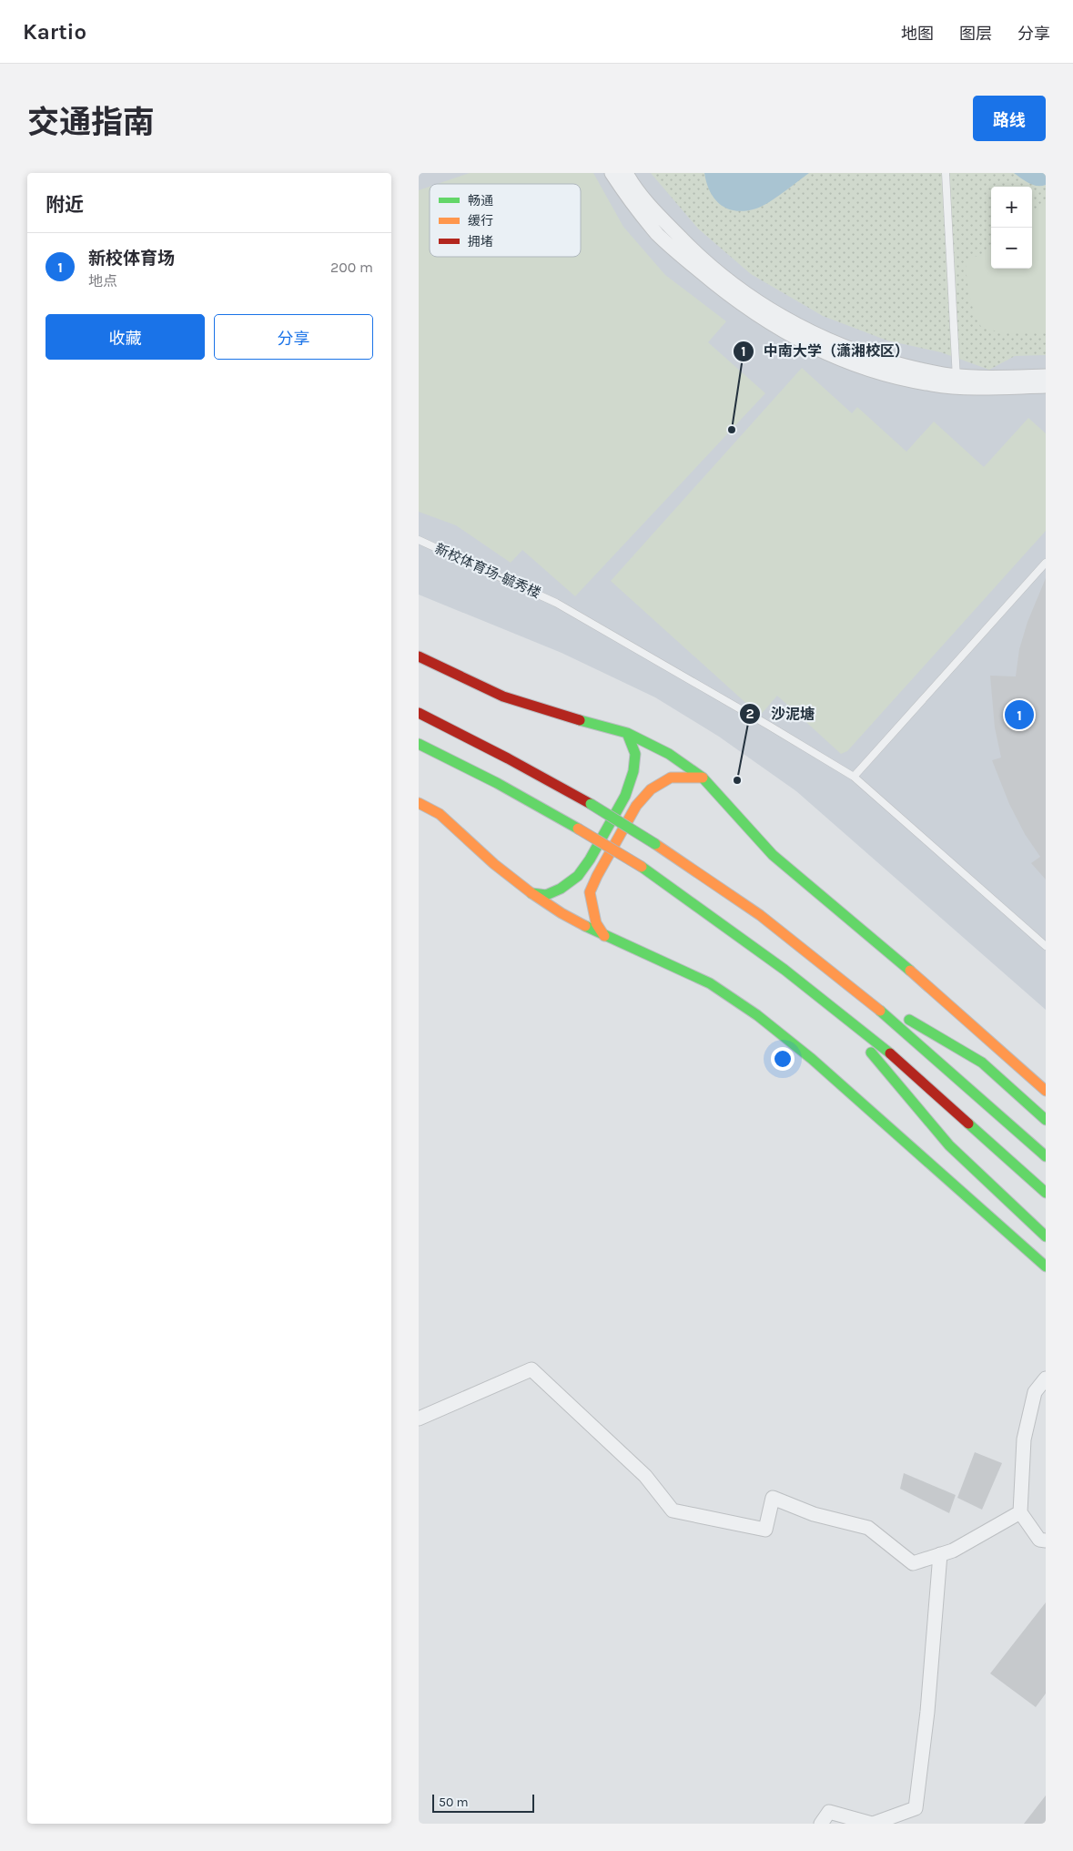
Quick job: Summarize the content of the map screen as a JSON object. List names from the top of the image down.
{
  "streets": {
    "lane": ["新校体育场-毓秀楼"]
  },
  "places": ["中南大学（潇湘校区）", "沙泥塘"],
  "legend": ["畅通", "缓行", "拥堵"],
  "scale_bar": "50 m",
  "page": {
    "header": "Kartio",
    "nav": ["地图", "图层", "分享"],
    "title": "交通指南",
    "buttons": [
      "路线",
      ["收藏", "分享"]
    ],
    "heading": "附近",
    "map_buttons": ["+", "−"],
    "list": [
      {
        "mark": "1",
        "name": "新校体育场",
        "note": "地点",
        "value": "200 m"
      }
    ],
    "pins": "1",
    "scale": "50 m"
  }
}
